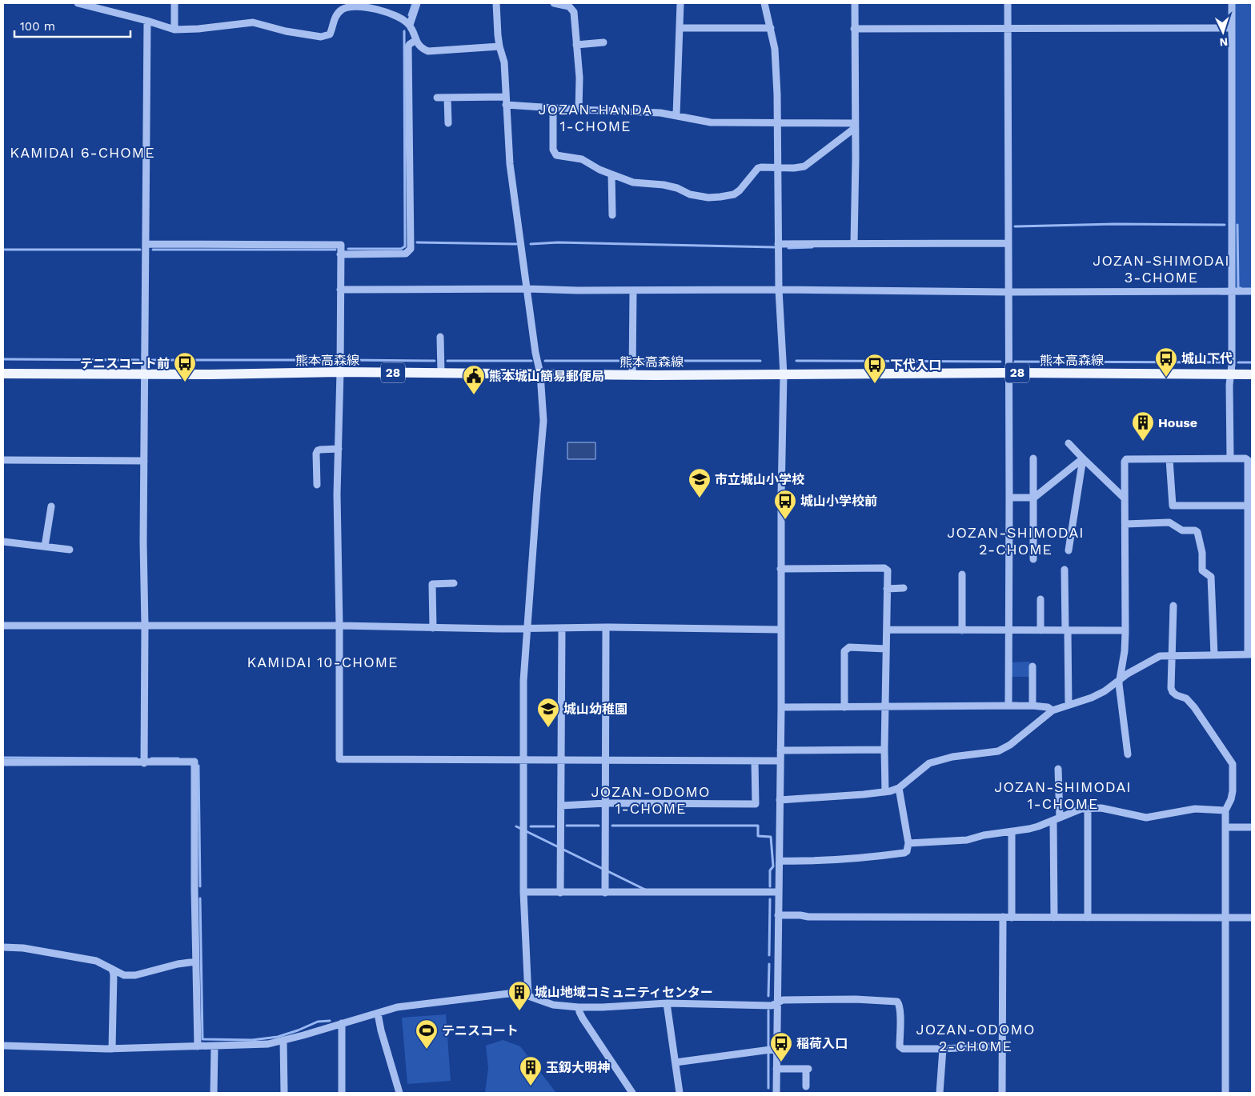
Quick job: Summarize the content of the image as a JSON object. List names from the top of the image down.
{
  "streets": {
    "main road": ["熊本高森線", "28"]
  },
  "districts": [
    "JOZAN-HANDA 1-CHOME",
    "KAMIDAI 6-CHOME",
    "JOZAN-SHIMODAI 3-CHOME",
    "JOZAN-SHIMODAI 2-CHOME",
    "KAMIDAI 10-CHOME",
    "JOZAN-SHIMODAI 1-CHOME",
    "JOZAN-ODOMO 1-CHOME",
    "JOZAN-ODOMO 2-CHOME"
  ],
  "places": {
    "bus stop": [
      "城山下代",
      "テニスコート前",
      "下代入口",
      "城山小学校前",
      "稲荷入口"
    ],
    "public building": ["熊本城山簡易郵便局"],
    "building": ["House", "城山地域コミュニティセンター", "玉釼大明神"],
    "school or university": ["市立城山小学校", "城山幼稚園"],
    "sports": ["テニスコート"]
  },
  "scale_bar": "100 m",
  "north": "bottom"
}
